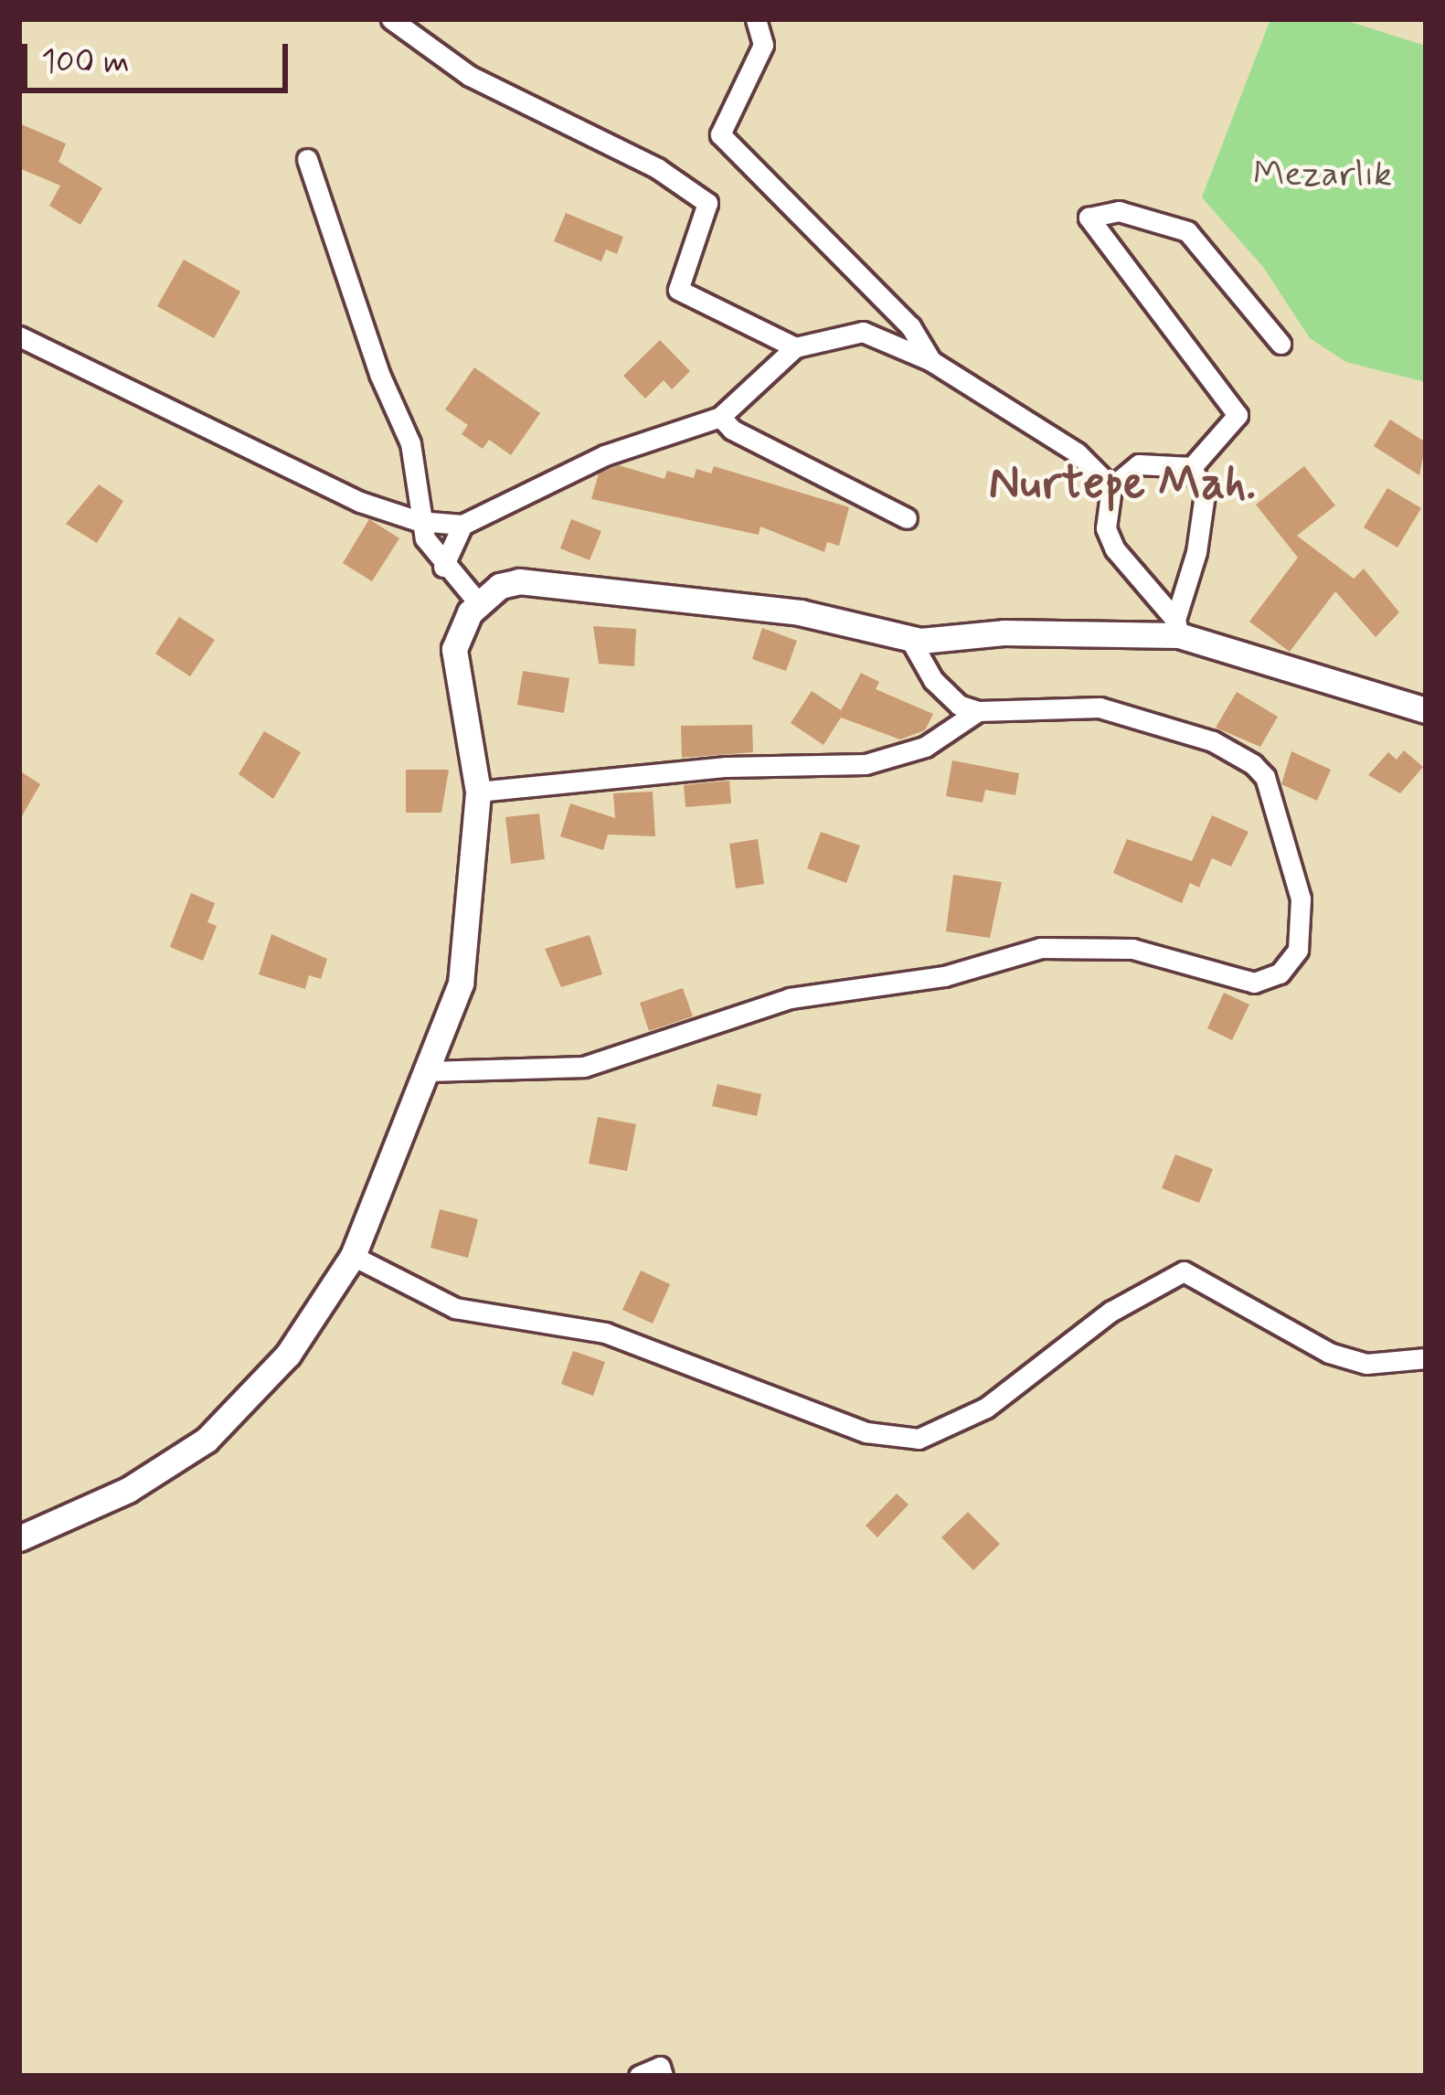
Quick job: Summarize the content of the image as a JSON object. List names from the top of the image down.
{
  "districts": ["Nurtepe Mah."],
  "parks": ["Mezarlık"],
  "scale_bar": "100 m"
}
